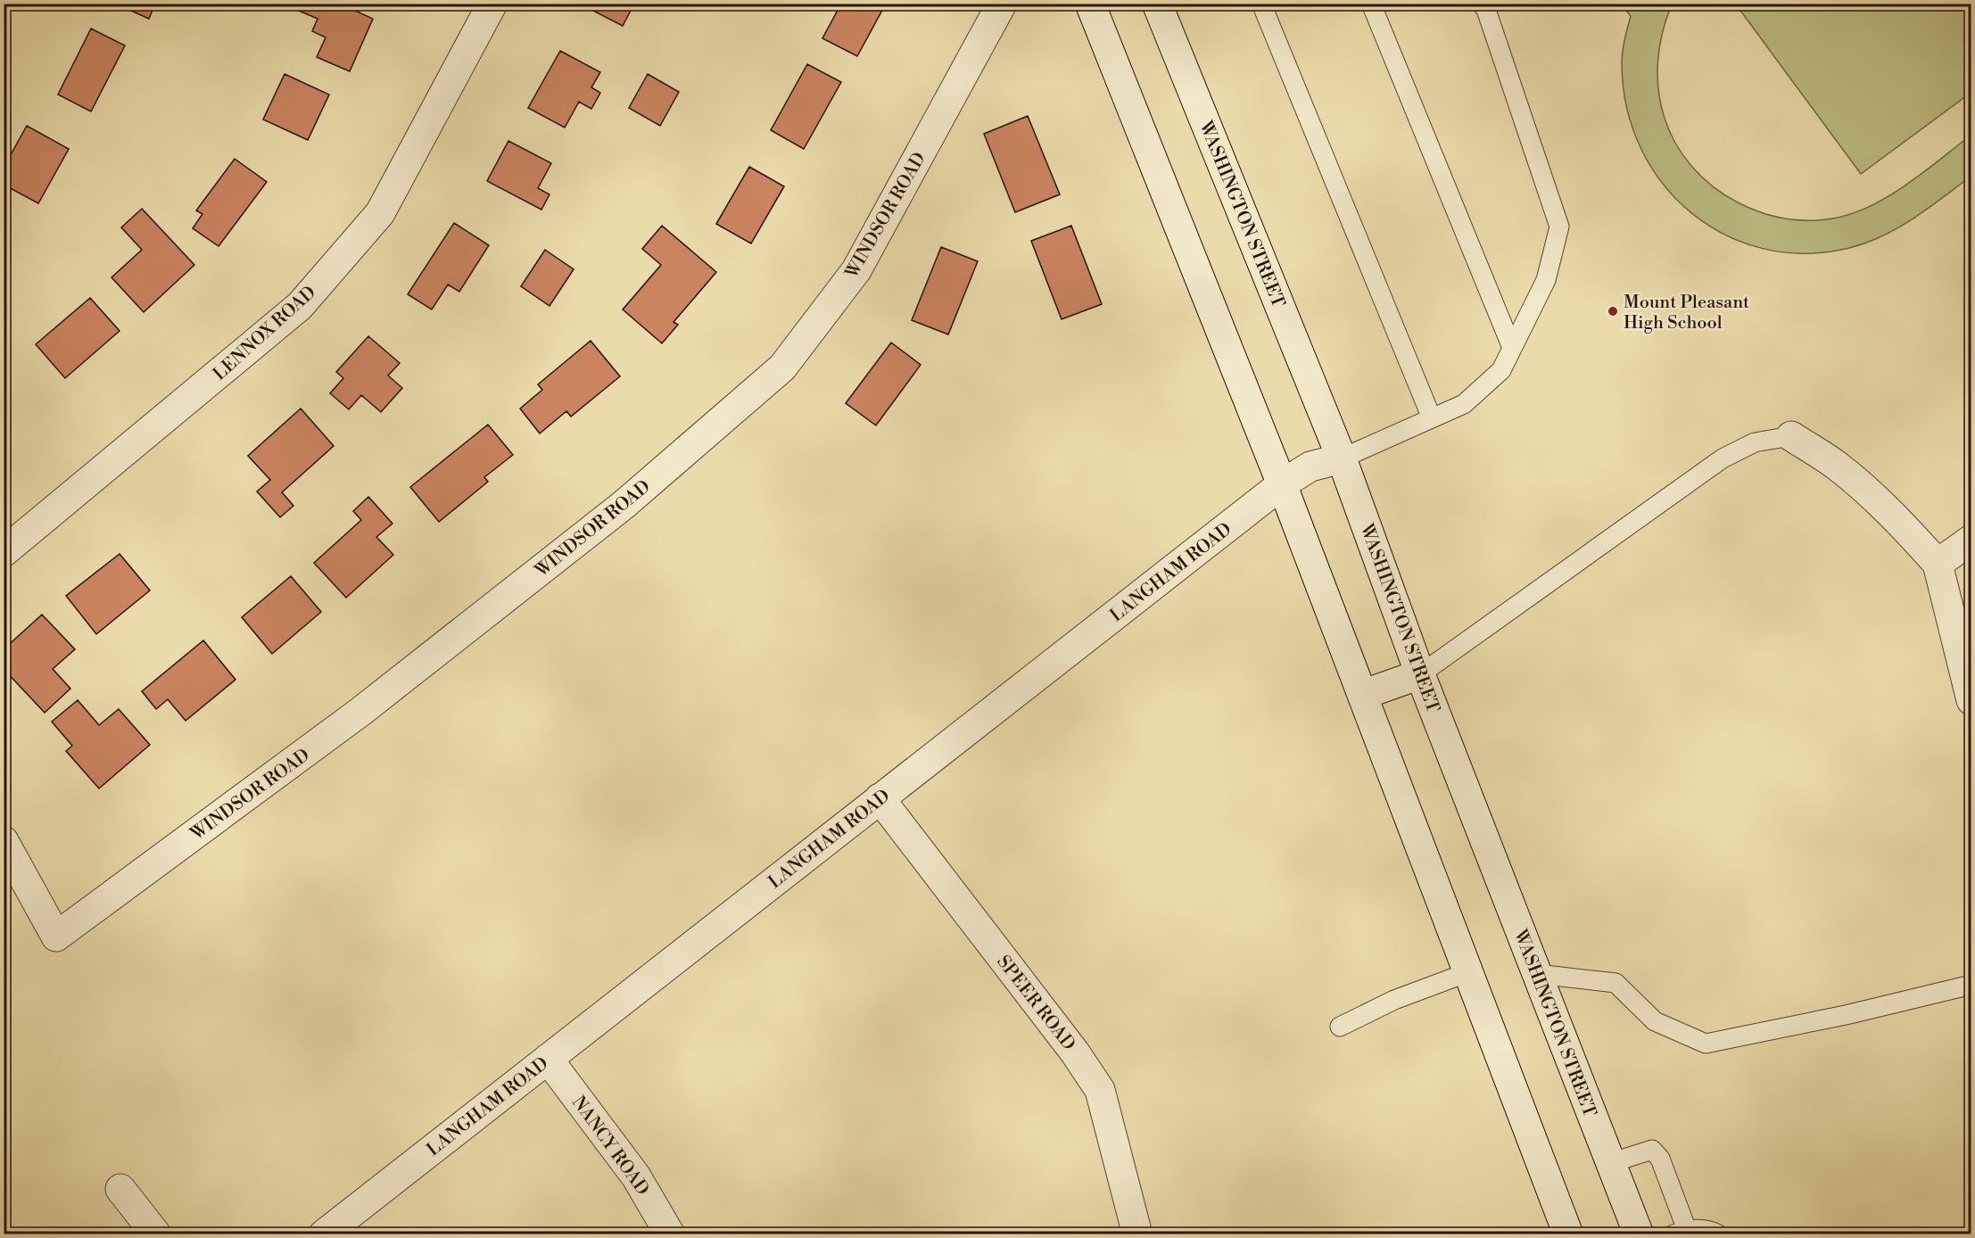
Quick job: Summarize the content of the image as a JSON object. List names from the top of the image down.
{
  "streets": {
    "street": [
      "WASHINGTON STREET",
      "WINDSOR ROAD",
      "LENNOX ROAD",
      "LANGHAM ROAD",
      "SPEER ROAD",
      "NANCY ROAD"
    ]
  },
  "crossings": [
    ["WASHINGTON STREET", "LANGHAM ROAD"],
    ["LANGHAM ROAD", "SPEER ROAD"],
    ["LANGHAM ROAD", "NANCY ROAD"]
  ],
  "places": ["Mount Pleasant High School"]
}
